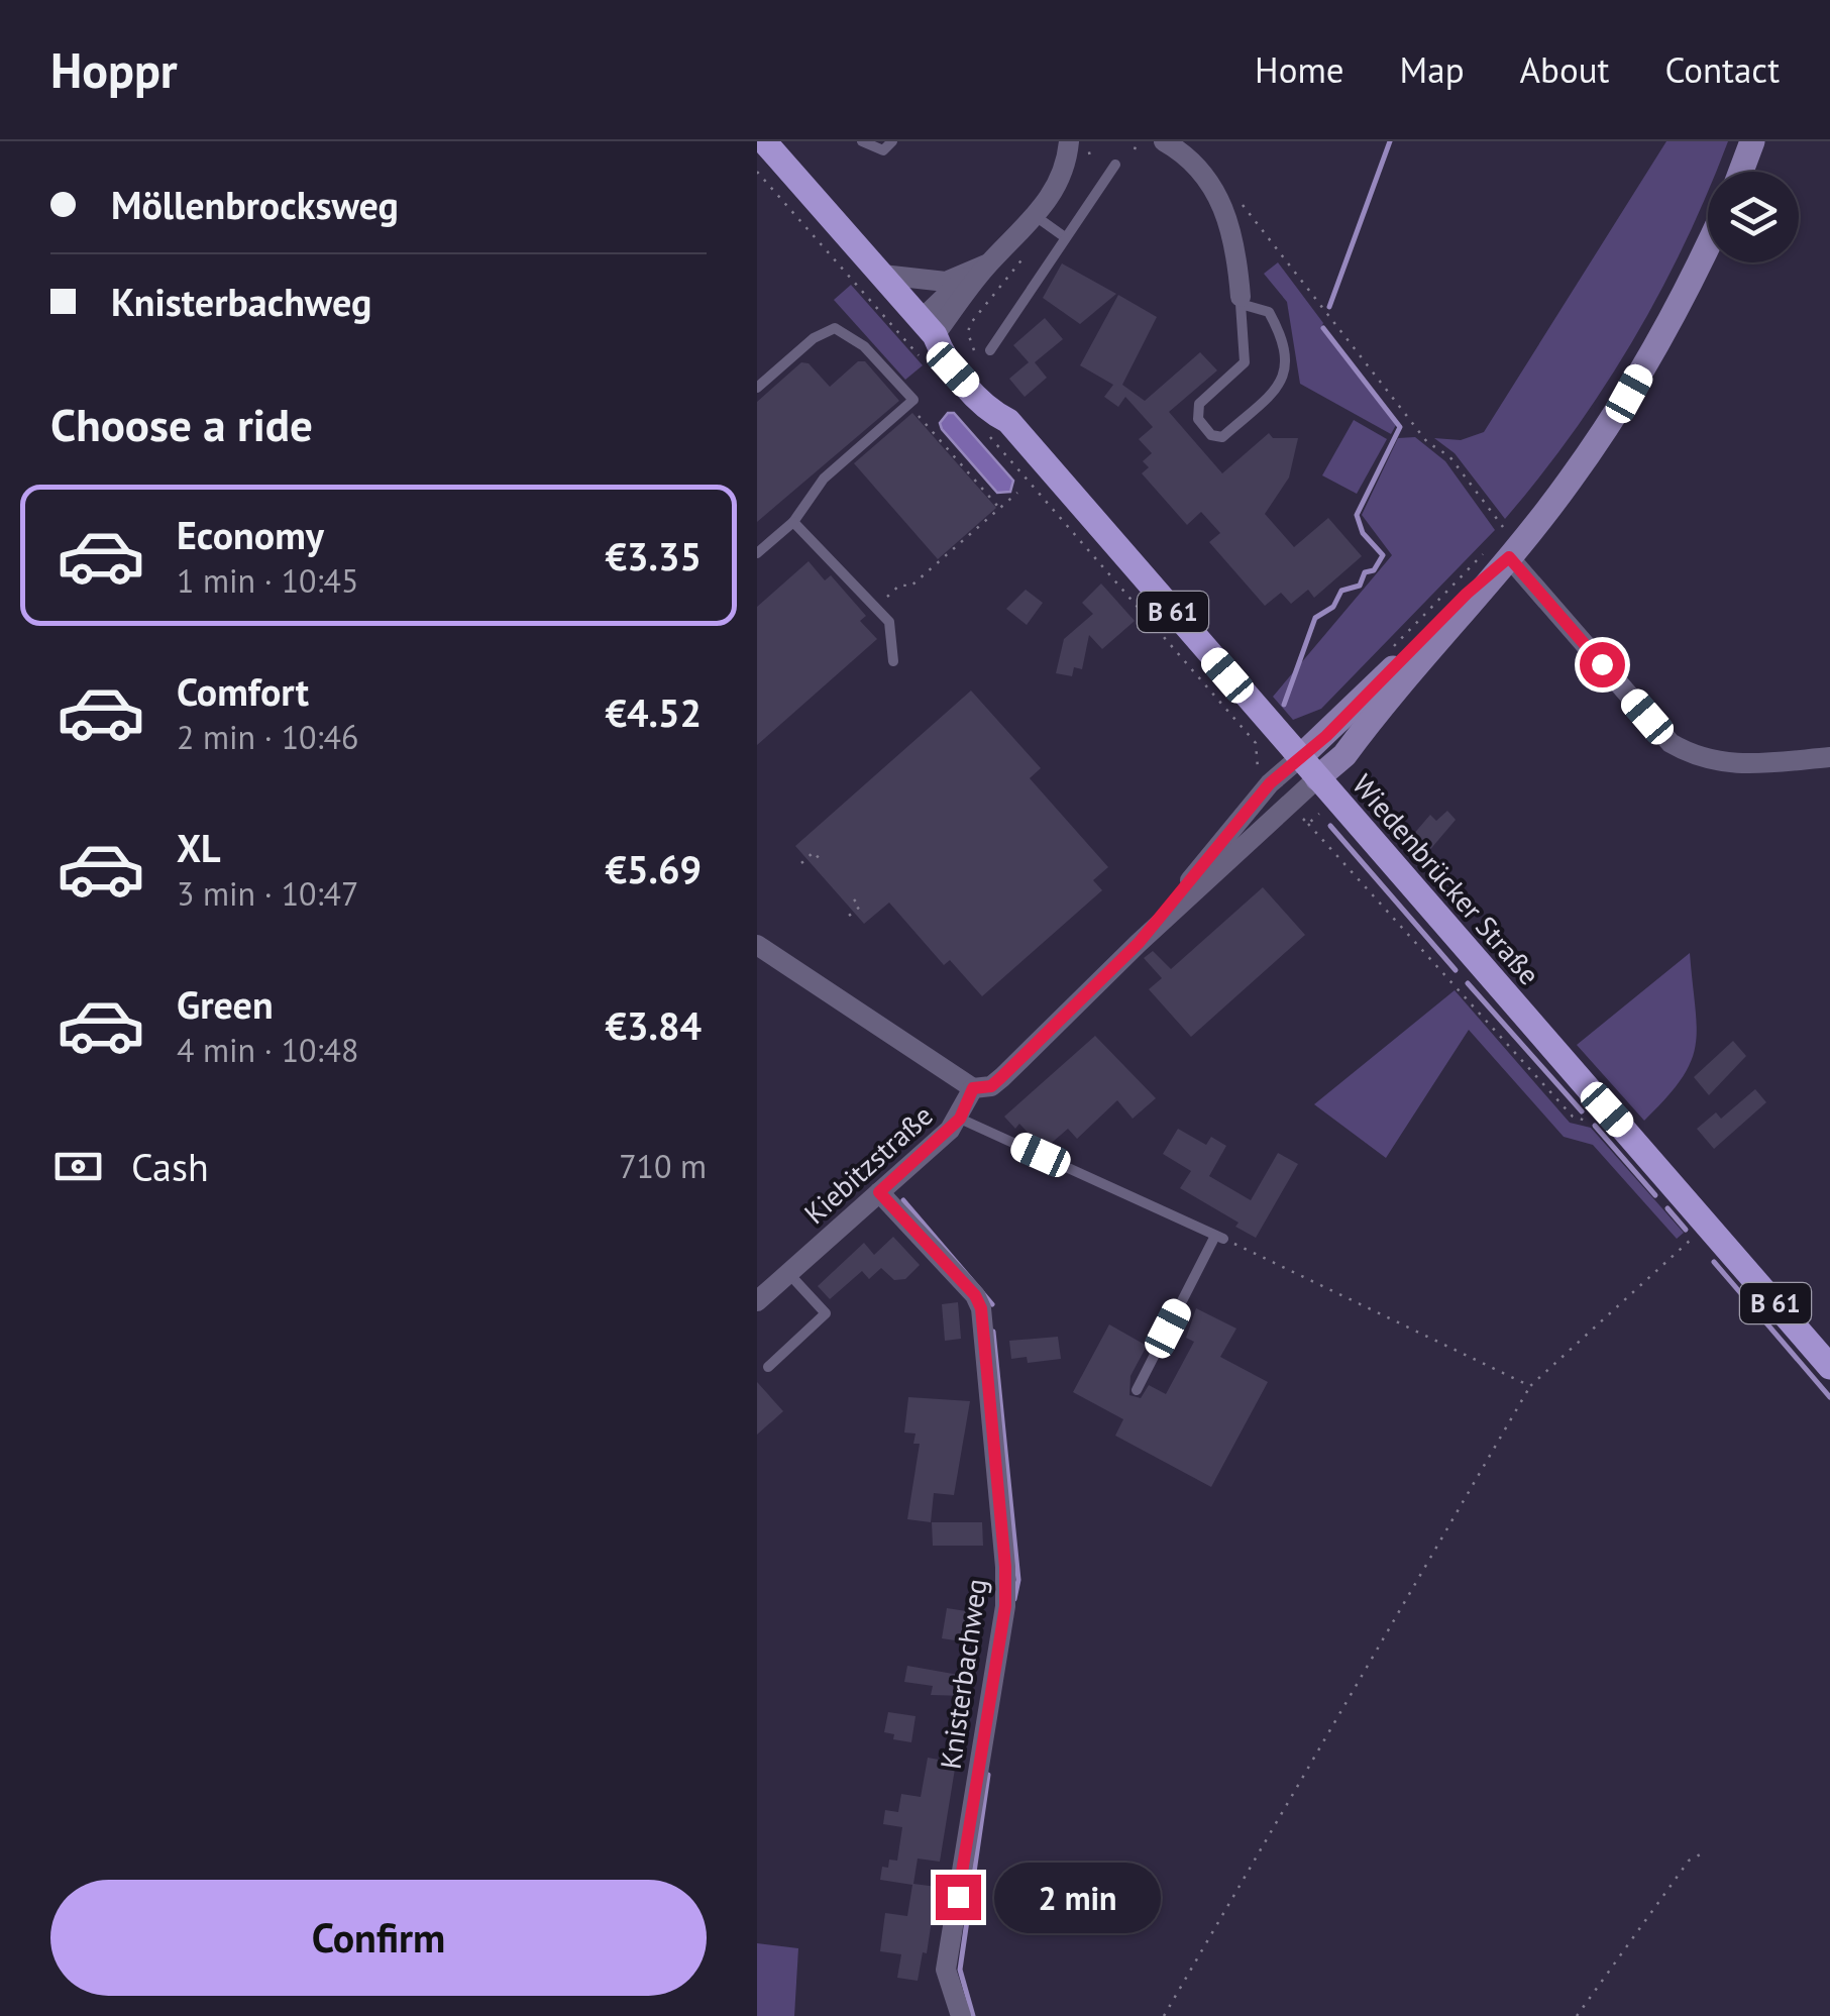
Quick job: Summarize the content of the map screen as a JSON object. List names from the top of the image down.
{
  "streets": {
    "main road": ["B 61", "Wiedenbrücker Straße"],
    "street": ["Kiebitzstraße", "Knisterbachweg"]
  },
  "crossings": [
    ["B 61", "Wiedenbrücker Straße"],
    ["Kiebitzstraße", "Knisterbachweg"]
  ],
  "page": {
    "header": "Hoppr",
    "nav": [
      "Home",
      "Map",
      "About",
      "Contact"
    ],
    "banner": ["Möllenbrocksweg", "Knisterbachweg"],
    "heading": "Choose a ride",
    "list": [
      {
        "name": "Economy",
        "note": "1 min · 10:45",
        "value": "€3.35"
      },
      {
        "name": "Comfort",
        "note": "2 min · 10:46",
        "value": "€4.52"
      },
      {
        "name": "XL",
        "note": "3 min · 10:47",
        "value": "€5.69"
      },
      {
        "name": "Green",
        "note": "4 min · 10:48",
        "value": "€3.84"
      }
    ],
    "pay": ["Cash", "710 m"],
    "buttons": "Confirm",
    "bubble": "2 min"
  }
}
